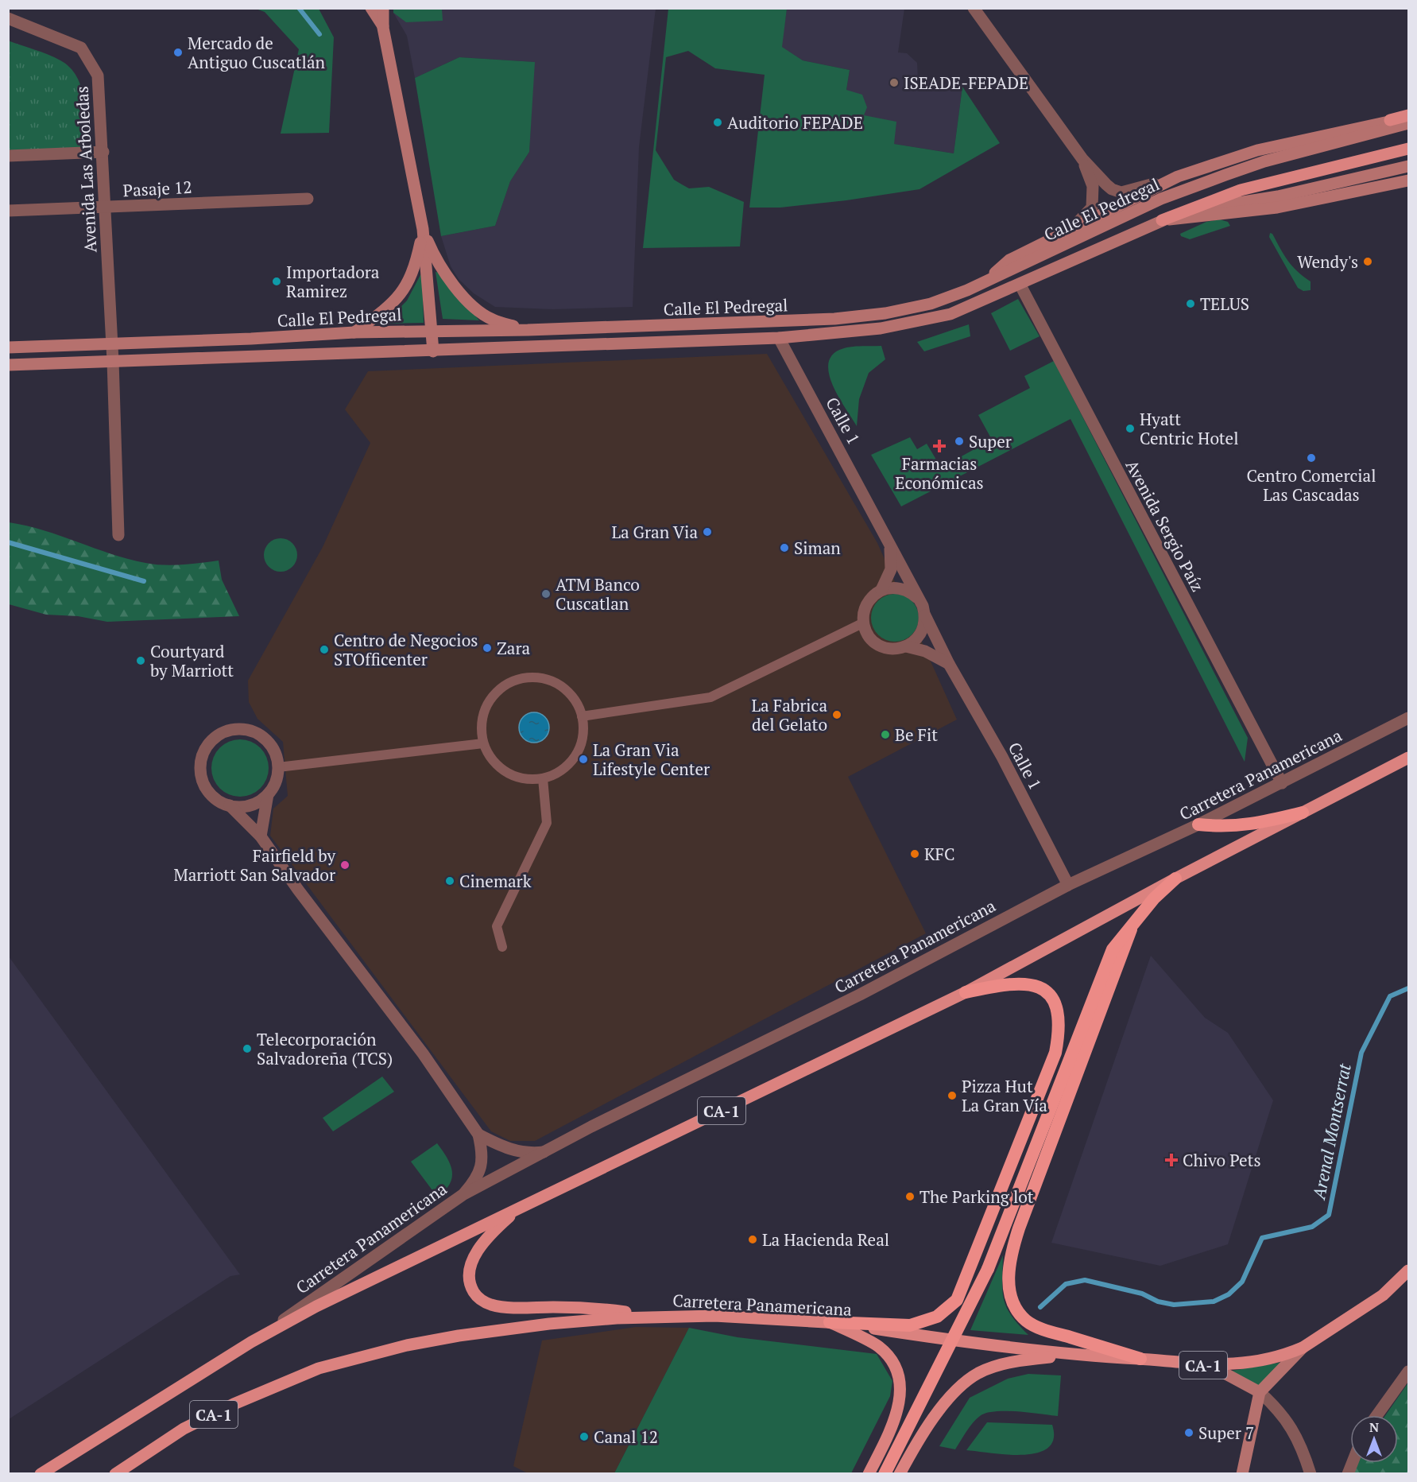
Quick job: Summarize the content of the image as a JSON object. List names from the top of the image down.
{
  "streets": {
    "main road": ["Calle El Pedregal", "Carretera Panamericana", "CA-1"],
    "street": [
      "Avenida Las Arboledas",
      "Pasaje 12",
      "Calle 1",
      "Avenida Sergio Paíz"
    ]
  },
  "crossings": [
    ["Avenida Las Arboledas", "Pasaje 12"],
    ["Avenida Las Arboledas", "Calle El Pedregal"],
    ["Calle El Pedregal", "Calle 1"],
    ["Calle El Pedregal", "Avenida Sergio Paíz"],
    ["Calle 1", "Carretera Panamericana"],
    ["Avenida Sergio Paíz", "Carretera Panamericana"]
  ],
  "water": ["Arenal Montserrat"],
  "places": {
    "other": [
      "Mercado de Antiguo Cuscatlán",
      "ISEADE-FEPADE",
      "Auditorio FEPADE",
      "Wendy's",
      "Importadora Ramirez",
      "TELUS",
      "Hyatt Centric Hotel",
      "Super",
      "Centro Comercial Las Cascadas",
      "La Gran Via",
      "Siman",
      "ATM Banco Cuscatlan",
      "Zara",
      "Centro de Negocios STOfficenter",
      "Courtyard by Marriott",
      "La Fabrica del Gelato",
      "Be Fit",
      "La Gran Via Lifestyle Center",
      "KFC",
      "Fairfield by Marriott San Salvador",
      "Cinemark",
      "Telecorporación Salvadoreña (TCS)",
      "Pizza Hut La Gran Vía",
      "The Parking lot",
      "La Hacienda Real",
      "Super 7",
      "Canal 12"
    ],
    "health": ["Farmacias Económicas", "Chivo Pets"]
  },
  "north": "top"
}
